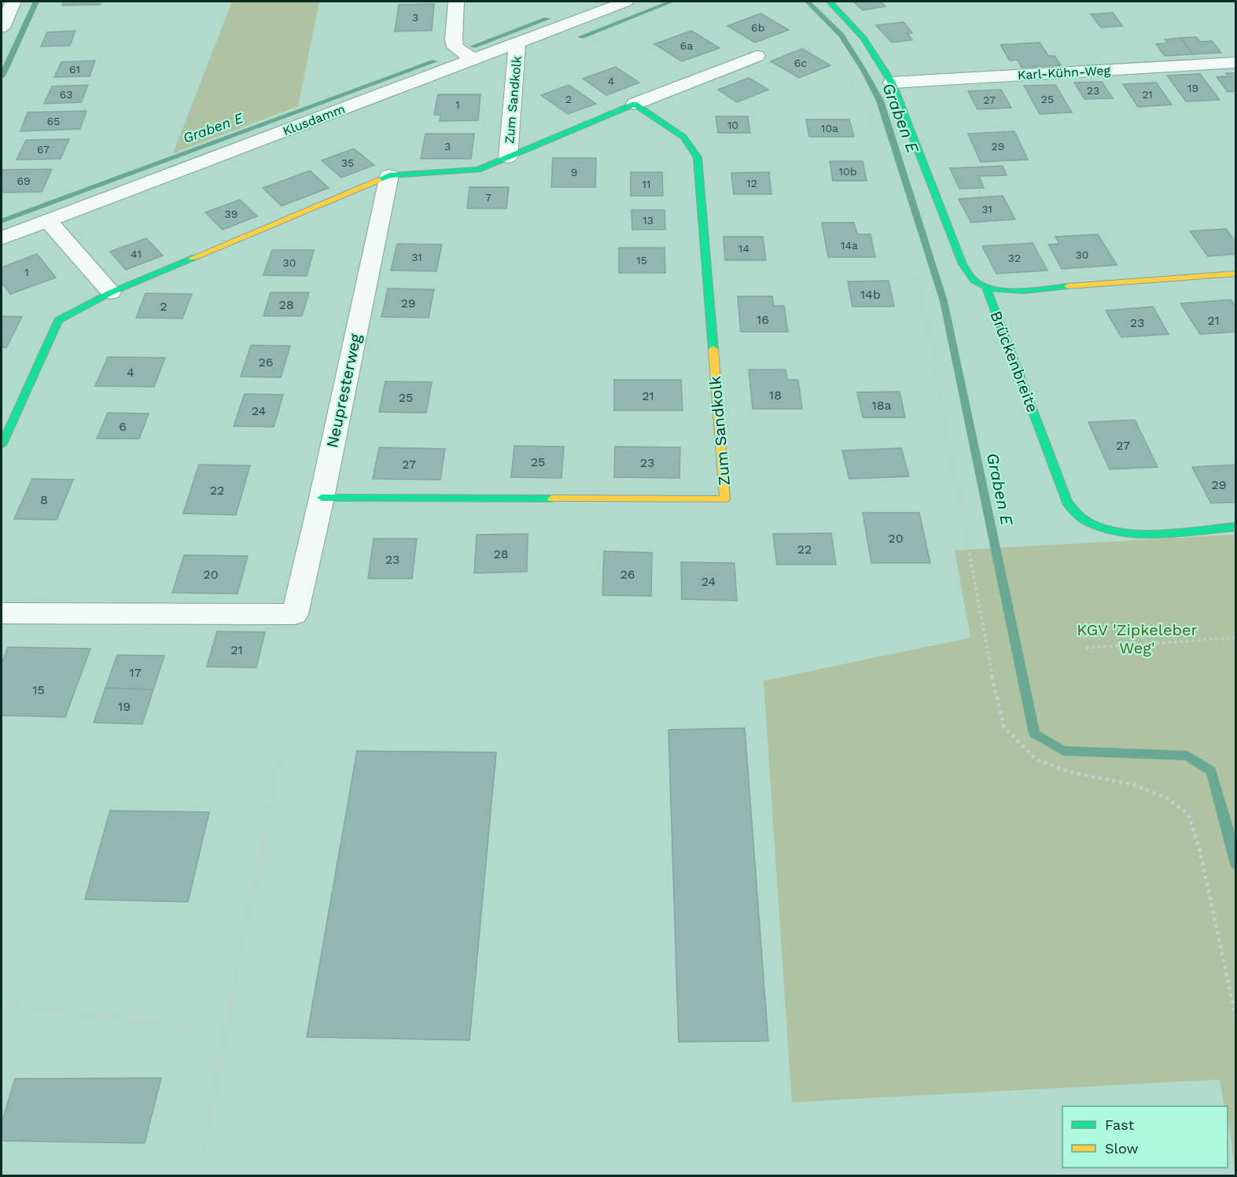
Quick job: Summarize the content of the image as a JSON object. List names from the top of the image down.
{
  "streets": {
    "street": [
      "Karl-Kühn-Weg",
      "Zum Sandkolk",
      "Klusdamm",
      "Brückenbreite",
      "Neupresterweg"
    ]
  },
  "crossings": [
    ["Zum Sandkolk", "Klusdamm"],
    ["Zum Sandkolk", "Neupresterweg"]
  ],
  "water": ["Graben E"],
  "parks": ["KGV 'Zipkeleber Weg'"],
  "house_numbers": [
    "3",
    "6b",
    "6a",
    "6c",
    "61",
    "4",
    "19",
    "23",
    "63",
    "21",
    "2",
    "25",
    "27",
    "1",
    "65",
    "10",
    "10a",
    "3",
    "29",
    "67",
    "35",
    "10b",
    "9",
    "69",
    "12",
    "11",
    "7",
    "31",
    "39",
    "13",
    "14a",
    "14",
    "41",
    "30",
    "31",
    "32",
    "15",
    "30",
    "1",
    "14b",
    "29",
    "28",
    "2",
    "16",
    "21",
    "23",
    "26",
    "4",
    "18",
    "21",
    "25",
    "18a",
    "24",
    "6",
    "27",
    "25",
    "23",
    "27",
    "29",
    "22",
    "8",
    "20",
    "22",
    "28",
    "23",
    "20",
    "26",
    "24",
    "21",
    "17",
    "15",
    "19"
  ],
  "legend": ["Fast", "Slow"]
}
